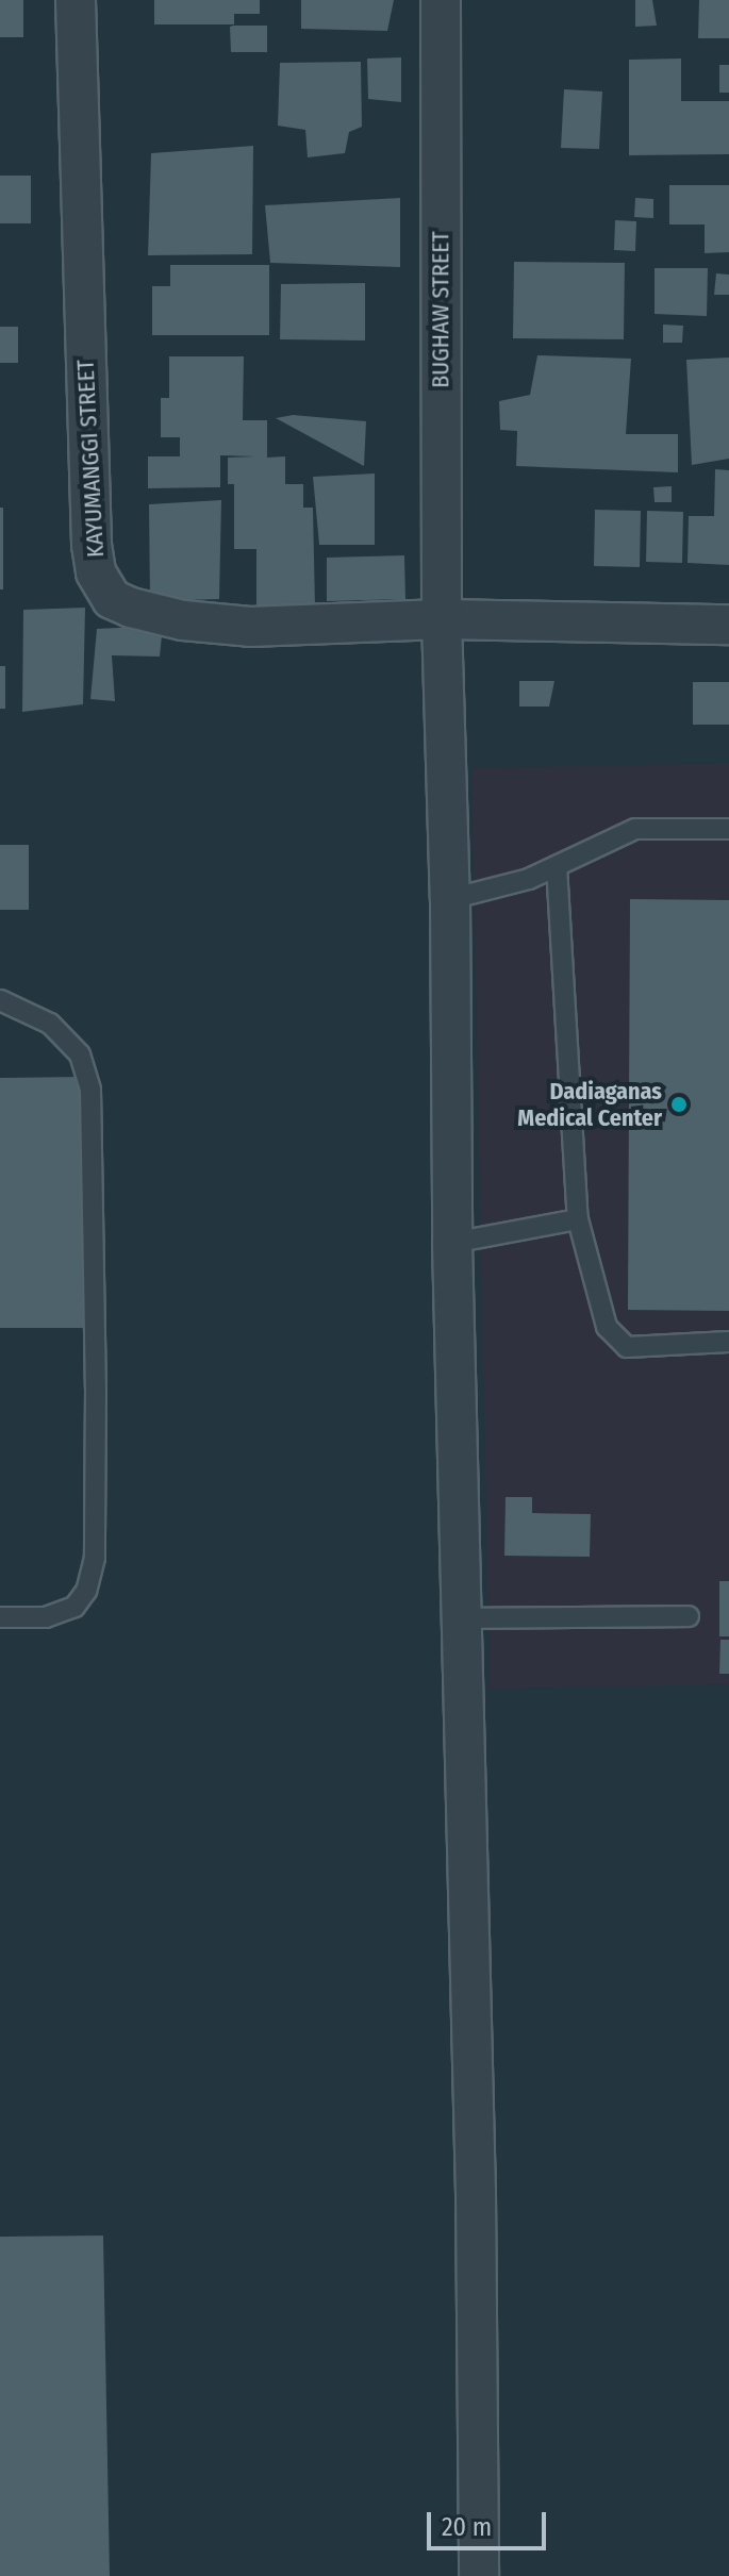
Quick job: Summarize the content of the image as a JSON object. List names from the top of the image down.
{
  "streets": {
    "street": ["BUGHAW STREET", "KAYUMANGGI STREET"]
  },
  "crossings": [
    ["BUGHAW STREET", "KAYUMANGGI STREET"]
  ],
  "places": ["Dadiaganas Medical Center"],
  "scale_bar": "20 m"
}
